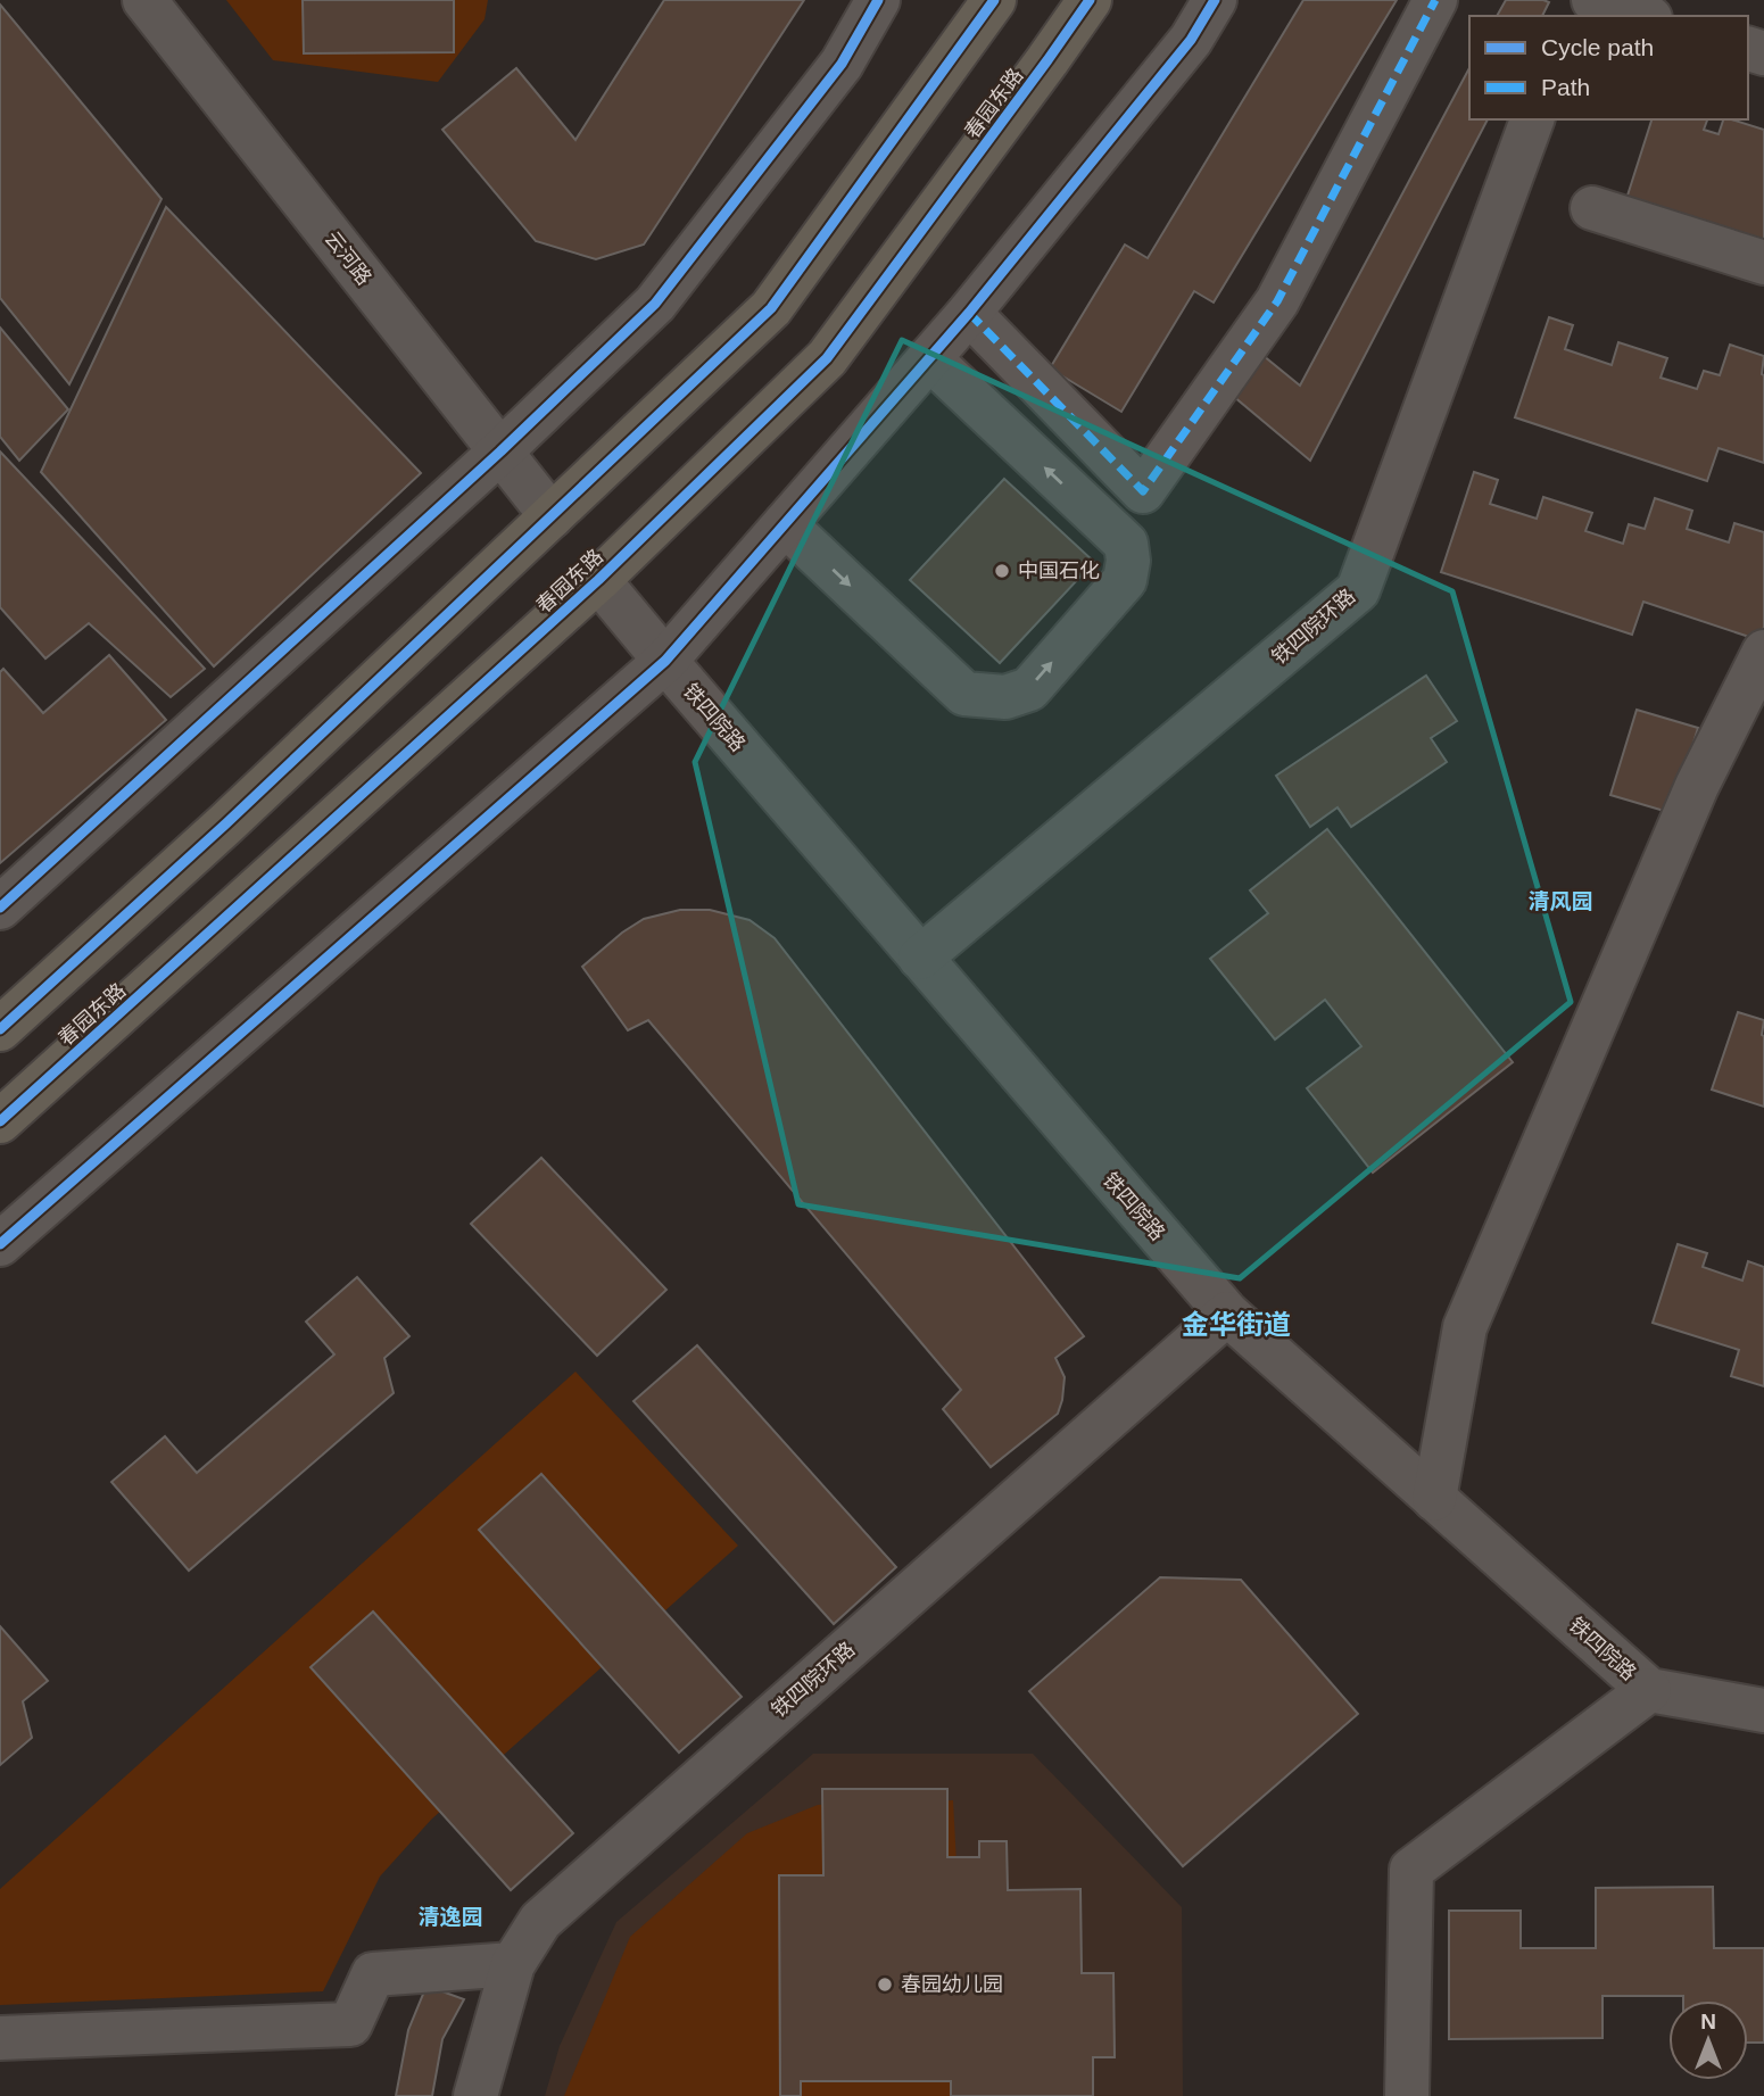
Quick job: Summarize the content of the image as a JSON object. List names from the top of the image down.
{
  "streets": {
    "main road": ["春园东路"],
    "street": ["云河路", "铁四院环路", "铁四院路"]
  },
  "crossings": [
    ["春园东路", "铁四院路"],
    ["铁四院环路", "铁四院路"]
  ],
  "districts": ["清风园", "金华街道", "清逸园"],
  "places": ["中国石化", "春园幼儿园"],
  "legend": ["Cycle path", "Path"],
  "north": "top"
}
